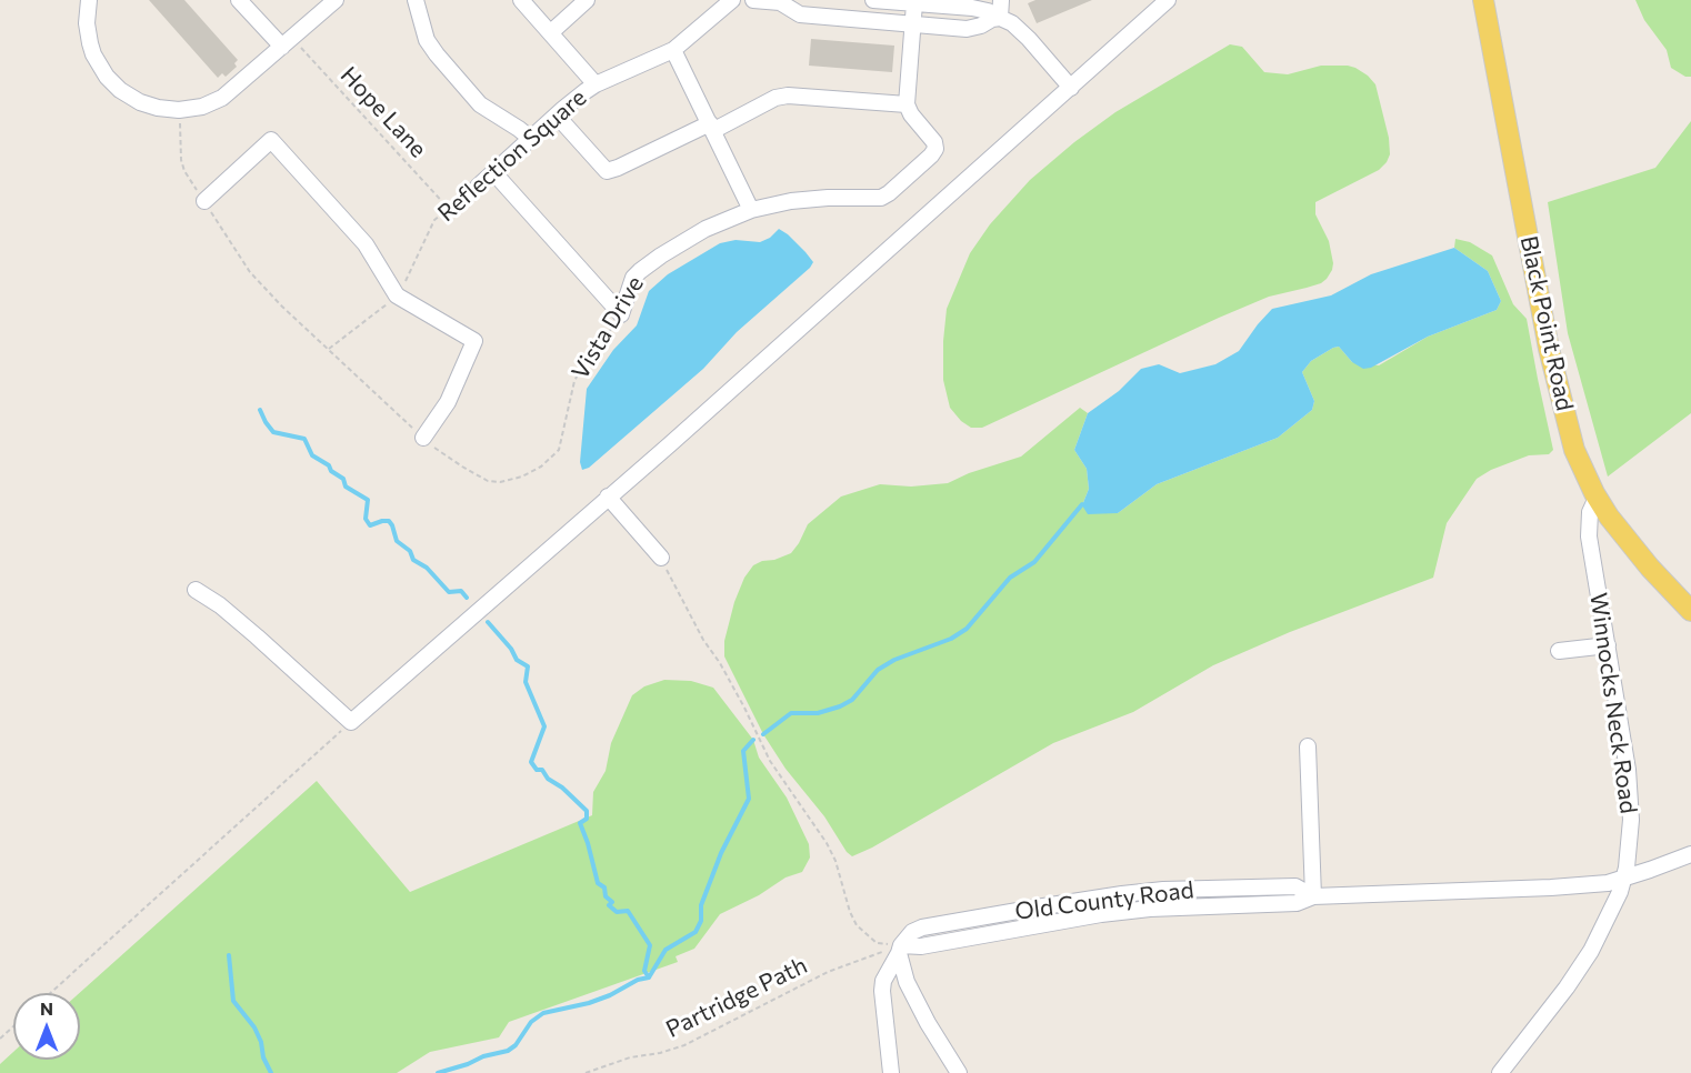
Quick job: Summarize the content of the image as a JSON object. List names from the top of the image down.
{
  "streets": {
    "main road": ["Black Point Road"],
    "street": [
      "Reflection Square",
      "Vista Drive",
      "Winnocks Neck Road",
      "Old County Road"
    ],
    "path": ["Hope Lane", "Partridge Path"]
  },
  "crossings": [
    ["Hope Lane", "Reflection Square"],
    ["Reflection Square", "Vista Drive"],
    ["Black Point Road", "Winnocks Neck Road"],
    ["Winnocks Neck Road", "Old County Road"],
    ["Old County Road", "Partridge Path"]
  ],
  "north": "top"
}
